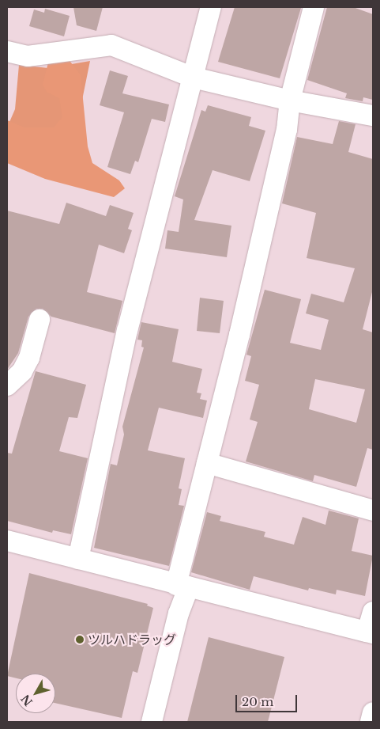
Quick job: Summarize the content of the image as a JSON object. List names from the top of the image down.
{
  "places": ["ツルハドラッグ"],
  "scale_bar": "20 m",
  "north": "bottom left"
}
